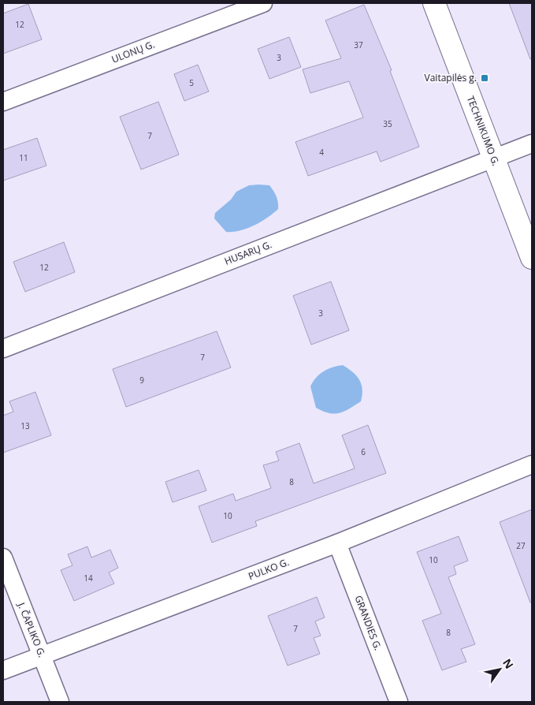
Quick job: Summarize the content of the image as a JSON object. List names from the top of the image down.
{
  "streets": {
    "street": [
      "ULONŲ G.",
      "TECHNIKUMO G.",
      "HUSARŲ G.",
      "PULKO G.",
      "GRANDIES G.",
      "J. ČAPLIKO G."
    ]
  },
  "crossings": [
    ["TECHNIKUMO G.", "HUSARŲ G."],
    ["PULKO G.", "GRANDIES G."],
    ["PULKO G.", "J. ČAPLIKO G."]
  ],
  "places": {
    "transit": ["Vaitapilės g."]
  },
  "house_numbers": [
    "12",
    "37",
    "3",
    "5",
    "35",
    "7",
    "4",
    "11",
    "12",
    "3",
    "7",
    "9",
    "13",
    "6",
    "8",
    "10",
    "27",
    "10",
    "14",
    "7",
    "8"
  ],
  "north": "top right"
}
